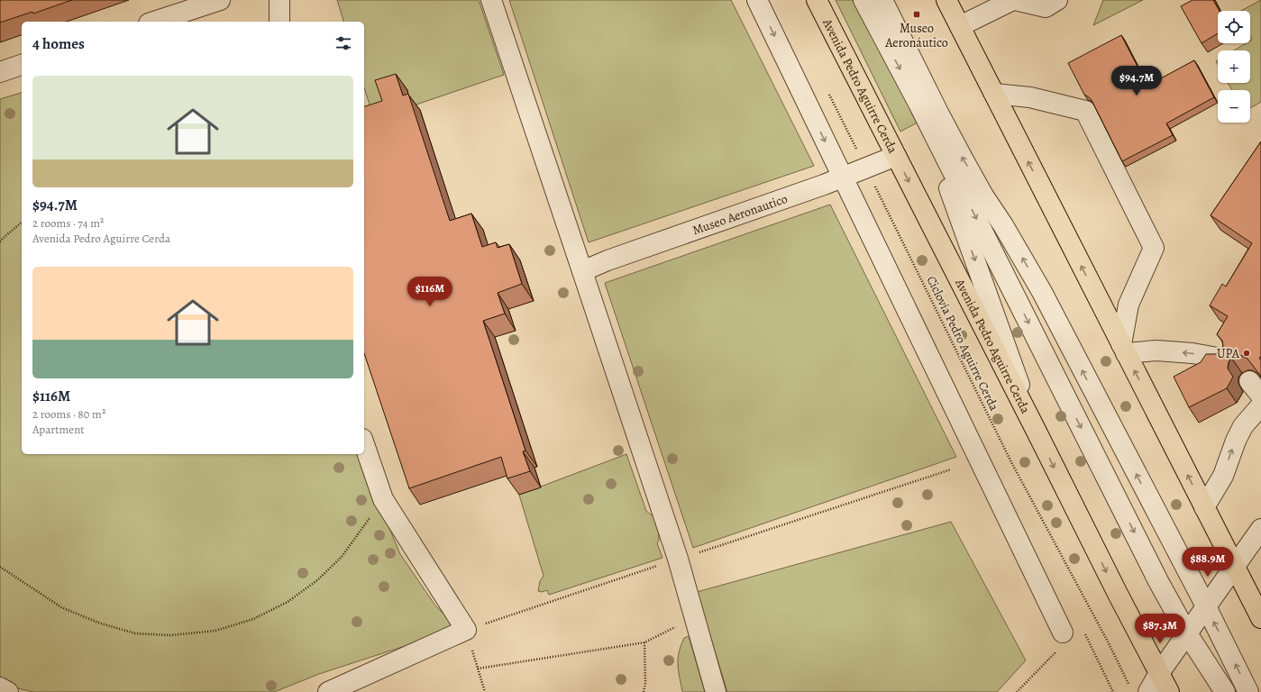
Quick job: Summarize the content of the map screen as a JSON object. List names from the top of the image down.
{
  "streets": {
    "main road": ["Avenida Pedro Aguirre Cerda"],
    "street": ["Museo Aeronautico"],
    "path": ["Ciclovía Pedro Aguirre Cerda"]
  },
  "crossings": [
    ["Avenida Pedro Aguirre Cerda", "Museo Aeronautico"],
    ["Museo Aeronautico", "Ciclovía Pedro Aguirre Cerda"]
  ],
  "places": {
    "transit": ["Museo Aeronáutico"],
    "other": ["UPA"]
  },
  "page": {
    "map_buttons": ["+", "−"],
    "heading": "4 homes",
    "list": [
      {
        "name": "$94.7M",
        "note": "2 rooms · 74 m² · Avenida Pedro Aguirre Cerda"
      },
      {
        "name": "$116M",
        "note": "2 rooms · 80 m² · Apartment"
      }
    ],
    "price": [
      "$94.7M",
      "$116M",
      "$88.9M",
      "$87.3M"
    ]
  }
}
